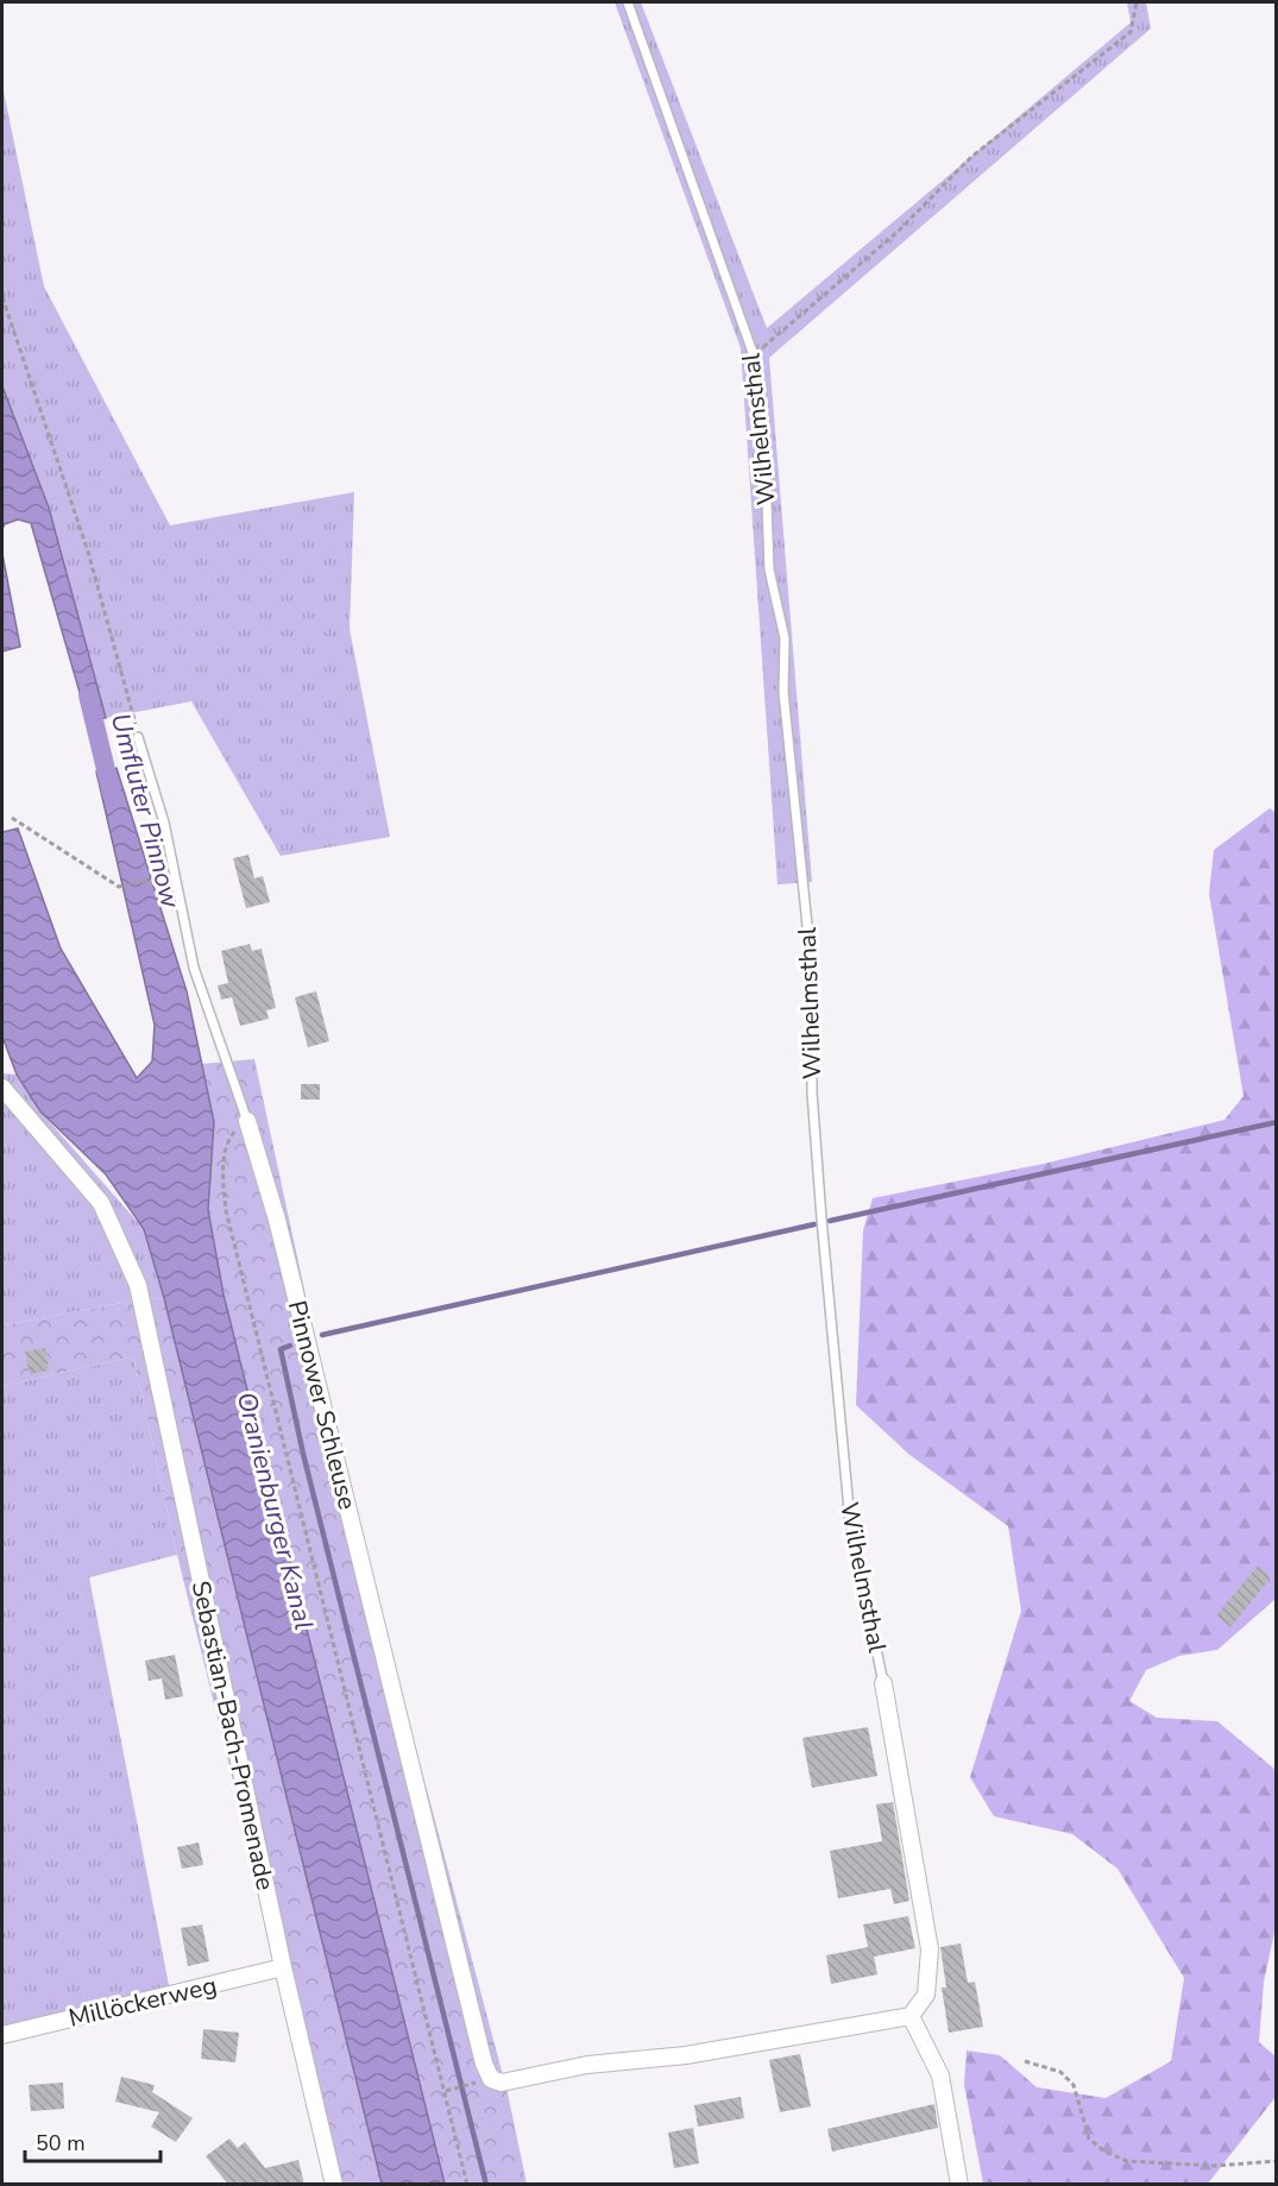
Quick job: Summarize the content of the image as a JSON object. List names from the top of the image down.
{
  "streets": {
    "street": [
      "Wilhelmsthal",
      "Pinnower Schleuse",
      "Sebastian-Bach-Promenade",
      "Millöckerweg"
    ]
  },
  "crossings": [
    ["Sebastian-Bach-Promenade", "Millöckerweg"]
  ],
  "water": ["Umfluter Pinnow", "Oranienburger Kanal"],
  "scale_bar": "50 m"
}
